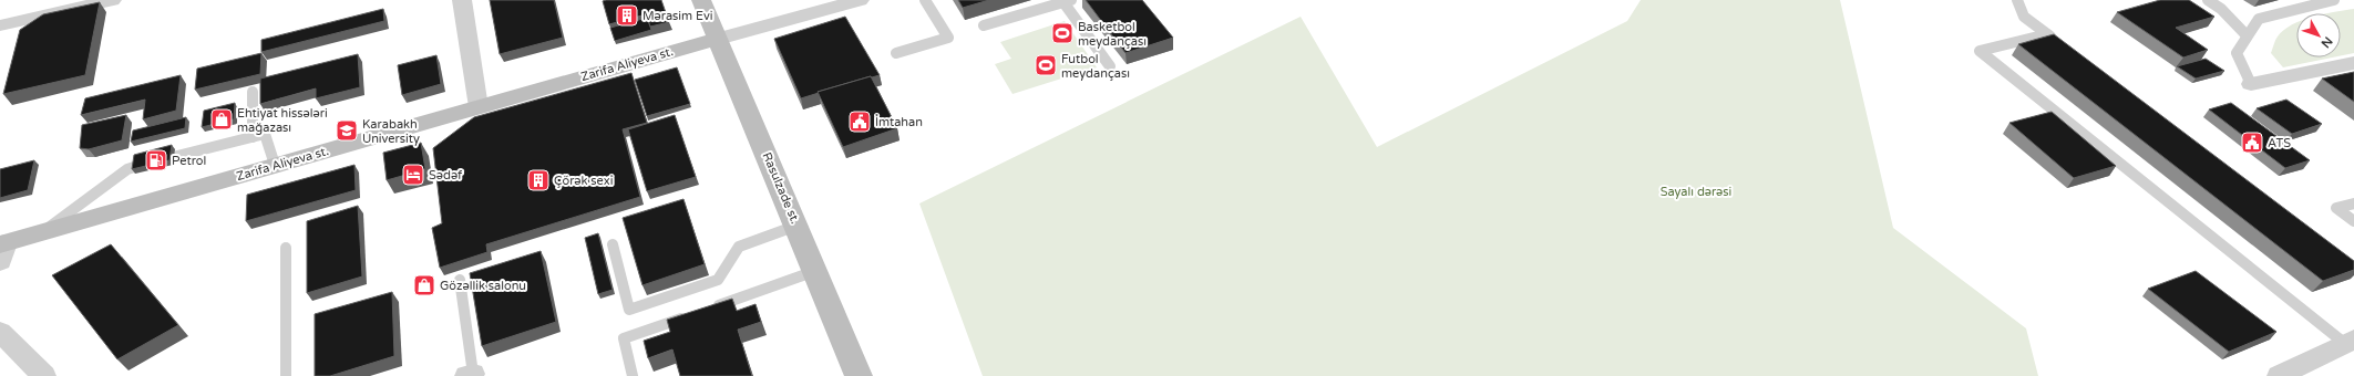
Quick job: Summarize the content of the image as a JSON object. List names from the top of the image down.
{
  "streets": {
    "main road": ["Zarifa Aliyeva st.", "Rasulzade st."]
  },
  "crossings": [
    ["Zarifa Aliyeva st.", "Rasulzade st."]
  ],
  "parks": ["Sayalı dərəsi"],
  "places": {
    "building": ["Mərasim Evi", "Çörək sexi"],
    "sports": ["Basketbol meydançası", "Futbol meydançası"],
    "shop": ["Ehtiyat hissələri mağazası", "Gözəllik salonu"],
    "public building": ["İmtahan", "ATS"],
    "school or university": ["Karabakh University"],
    "fuel station": ["Petrol"],
    "hotel": ["Sədəf"]
  },
  "north": "bottom right"
}
